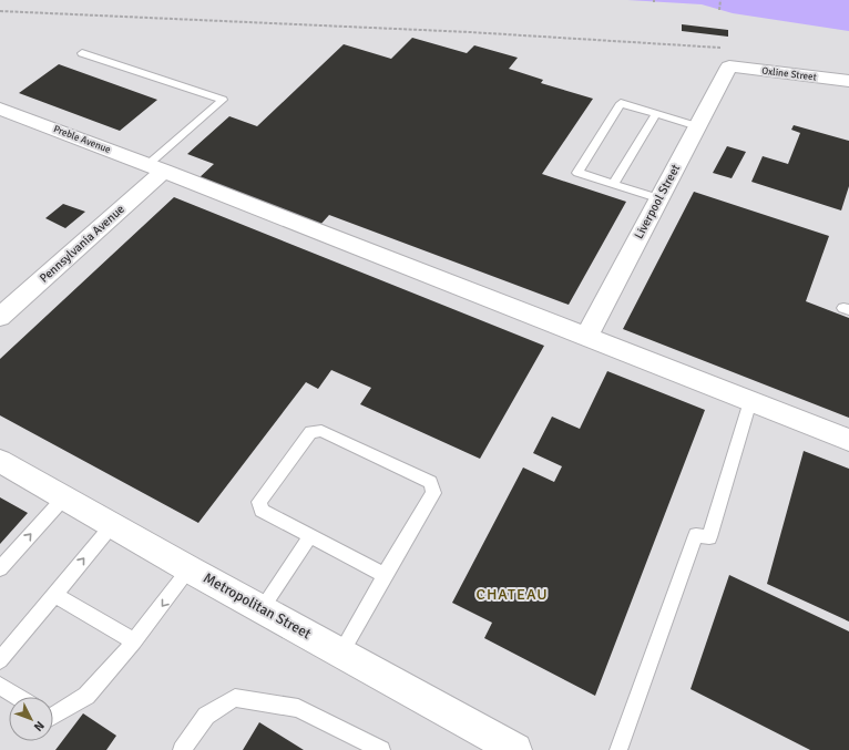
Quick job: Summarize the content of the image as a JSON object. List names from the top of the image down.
{
  "streets": {
    "street": [
      "Oxline Street",
      "Preble Avenue",
      "Liverpool Street",
      "Pennsylvania Avenue",
      "Metropolitan Street"
    ]
  },
  "crossings": [
    ["Oxline Street", "Liverpool Street"],
    ["Preble Avenue", "Liverpool Street"],
    ["Preble Avenue", "Pennsylvania Avenue"]
  ],
  "districts": ["CHATEAU"],
  "north": "bottom right"
}
